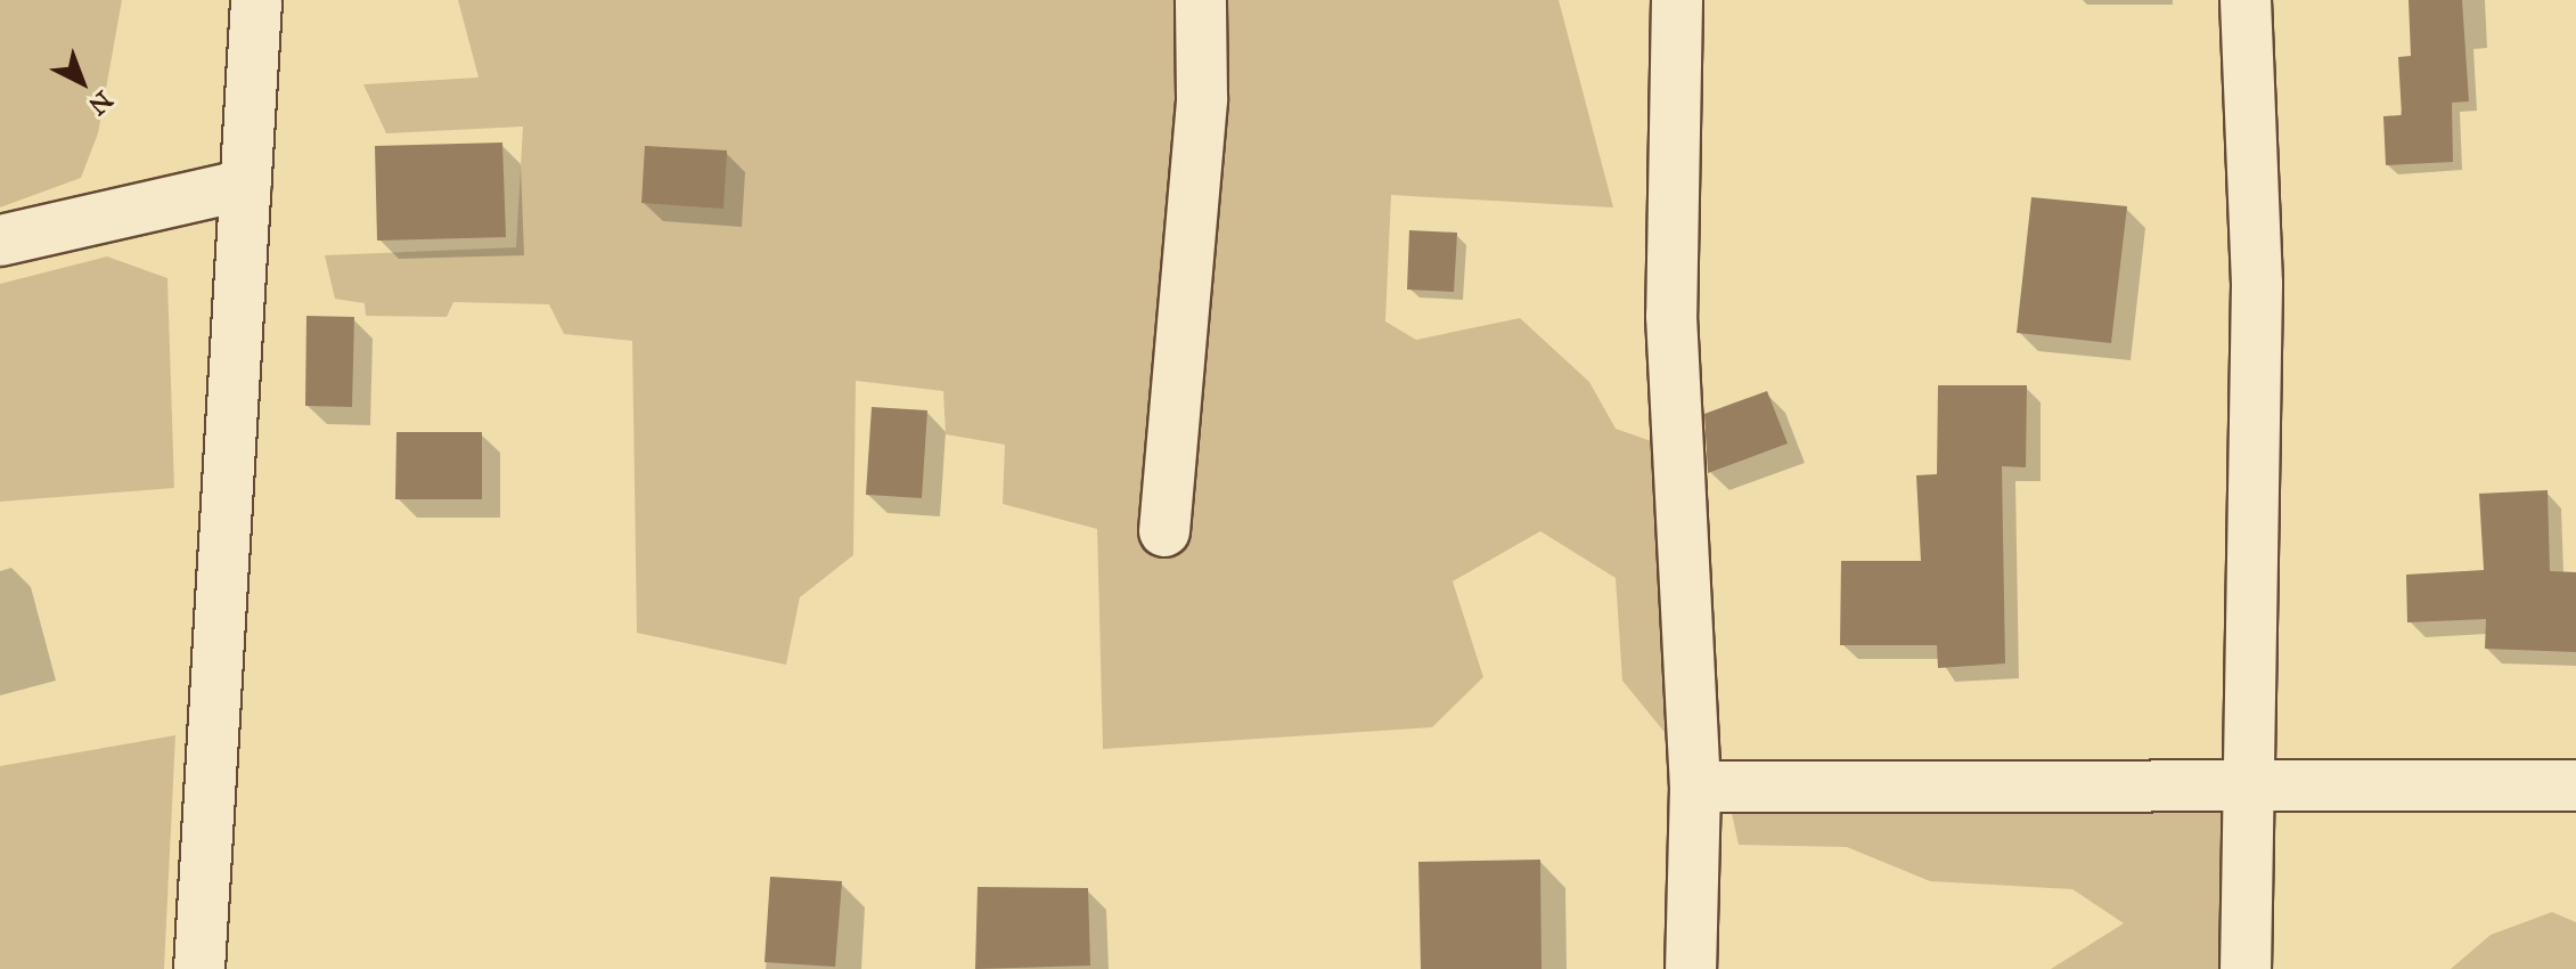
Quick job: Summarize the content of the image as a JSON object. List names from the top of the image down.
{
  "north": "bottom right"
}
